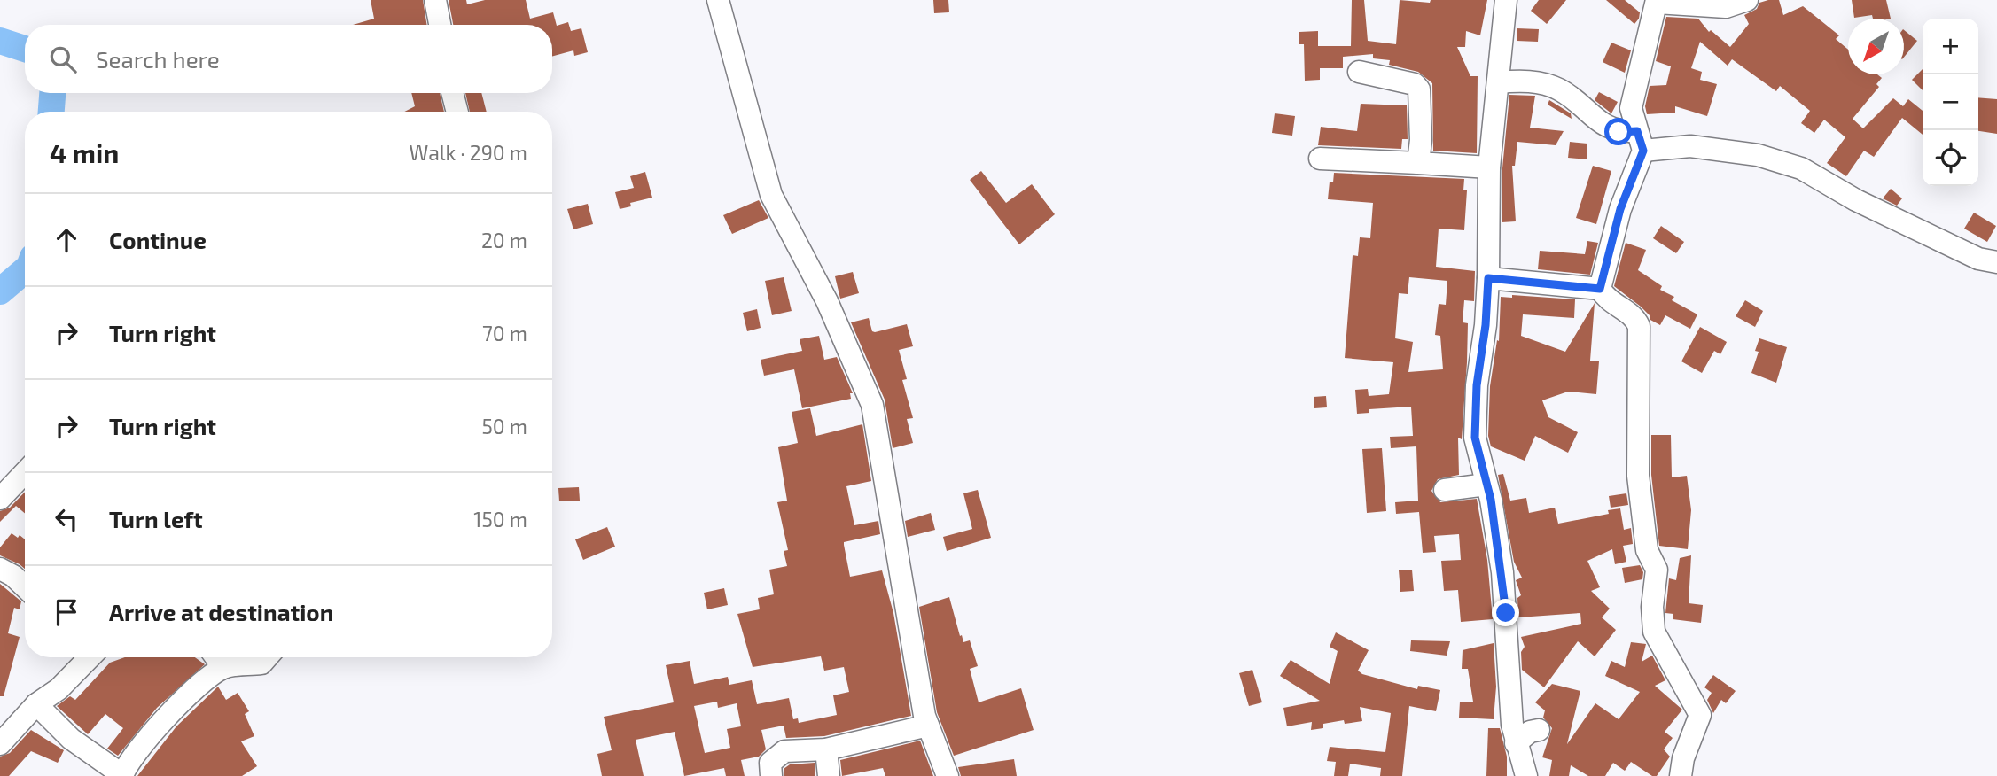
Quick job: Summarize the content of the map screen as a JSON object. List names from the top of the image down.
{
  "north": "bottom left",
  "page": {
    "map_buttons": ["+", "−"],
    "search": "Search here",
    "heading": ["4 min", "Walk · 290 m"],
    "list": [
      ["Continue", "20 m"],
      ["Turn right", "70 m"],
      ["Turn right", "50 m"],
      ["Turn left", "150 m"],
      "Arrive at destination"
    ]
  }
}
